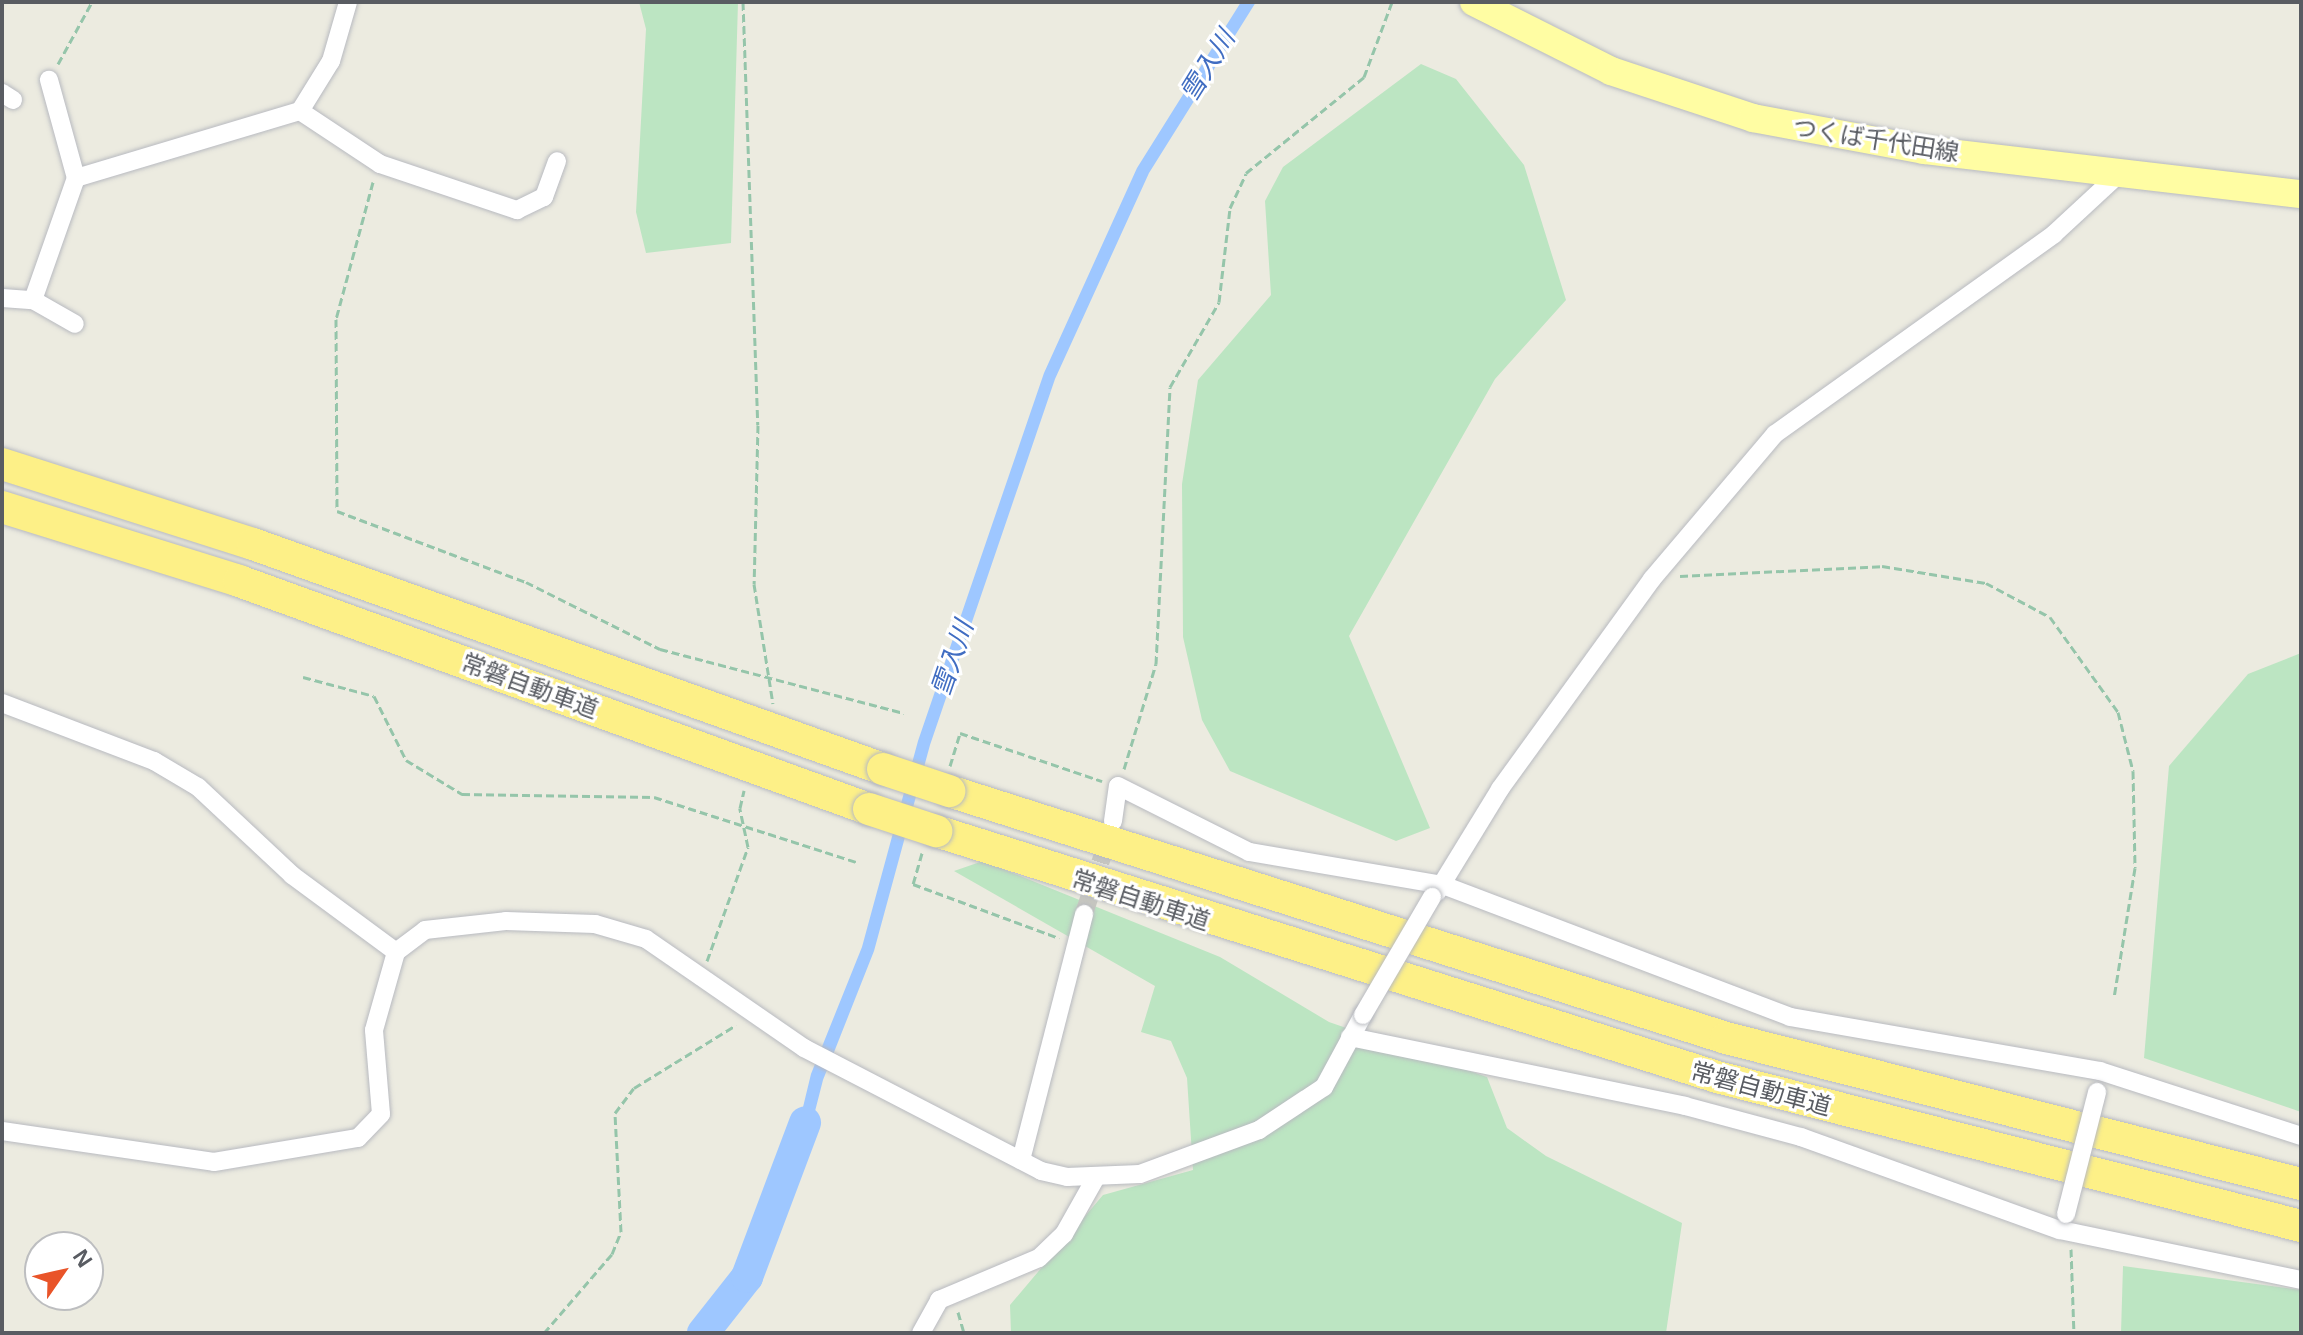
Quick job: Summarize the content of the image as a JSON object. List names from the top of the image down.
{
  "streets": {
    "highway": ["常磐自動車道"],
    "main road": ["つくば千代田線"]
  },
  "water": ["雪入川"],
  "north": "top right"
}
